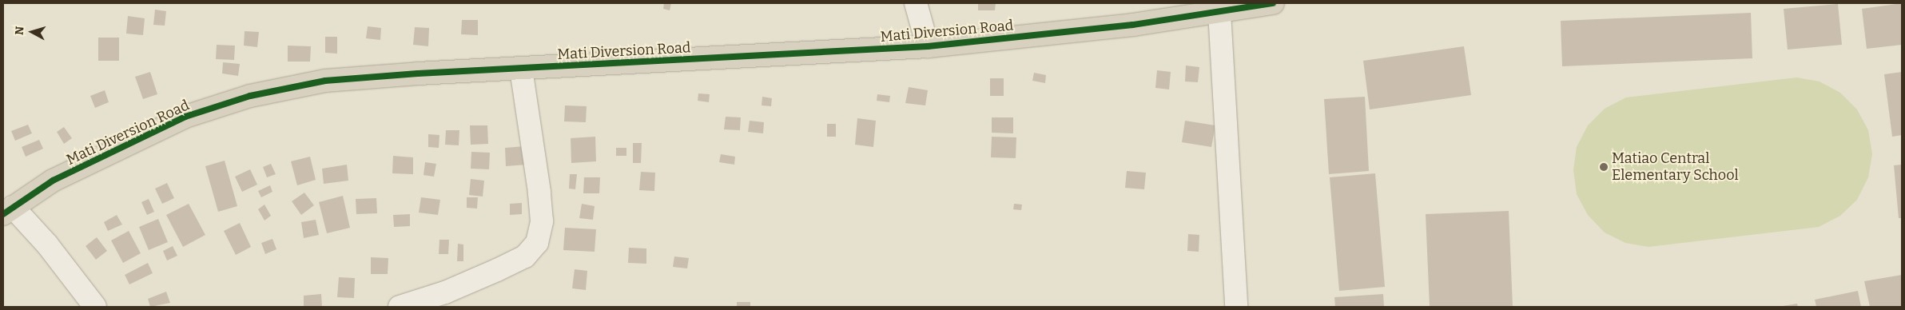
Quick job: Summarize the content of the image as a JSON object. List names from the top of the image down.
{
  "streets": {
    "highway": ["Mati Diversion Road"]
  },
  "places": ["Matiao Central Elementary School"],
  "north": "left"
}
